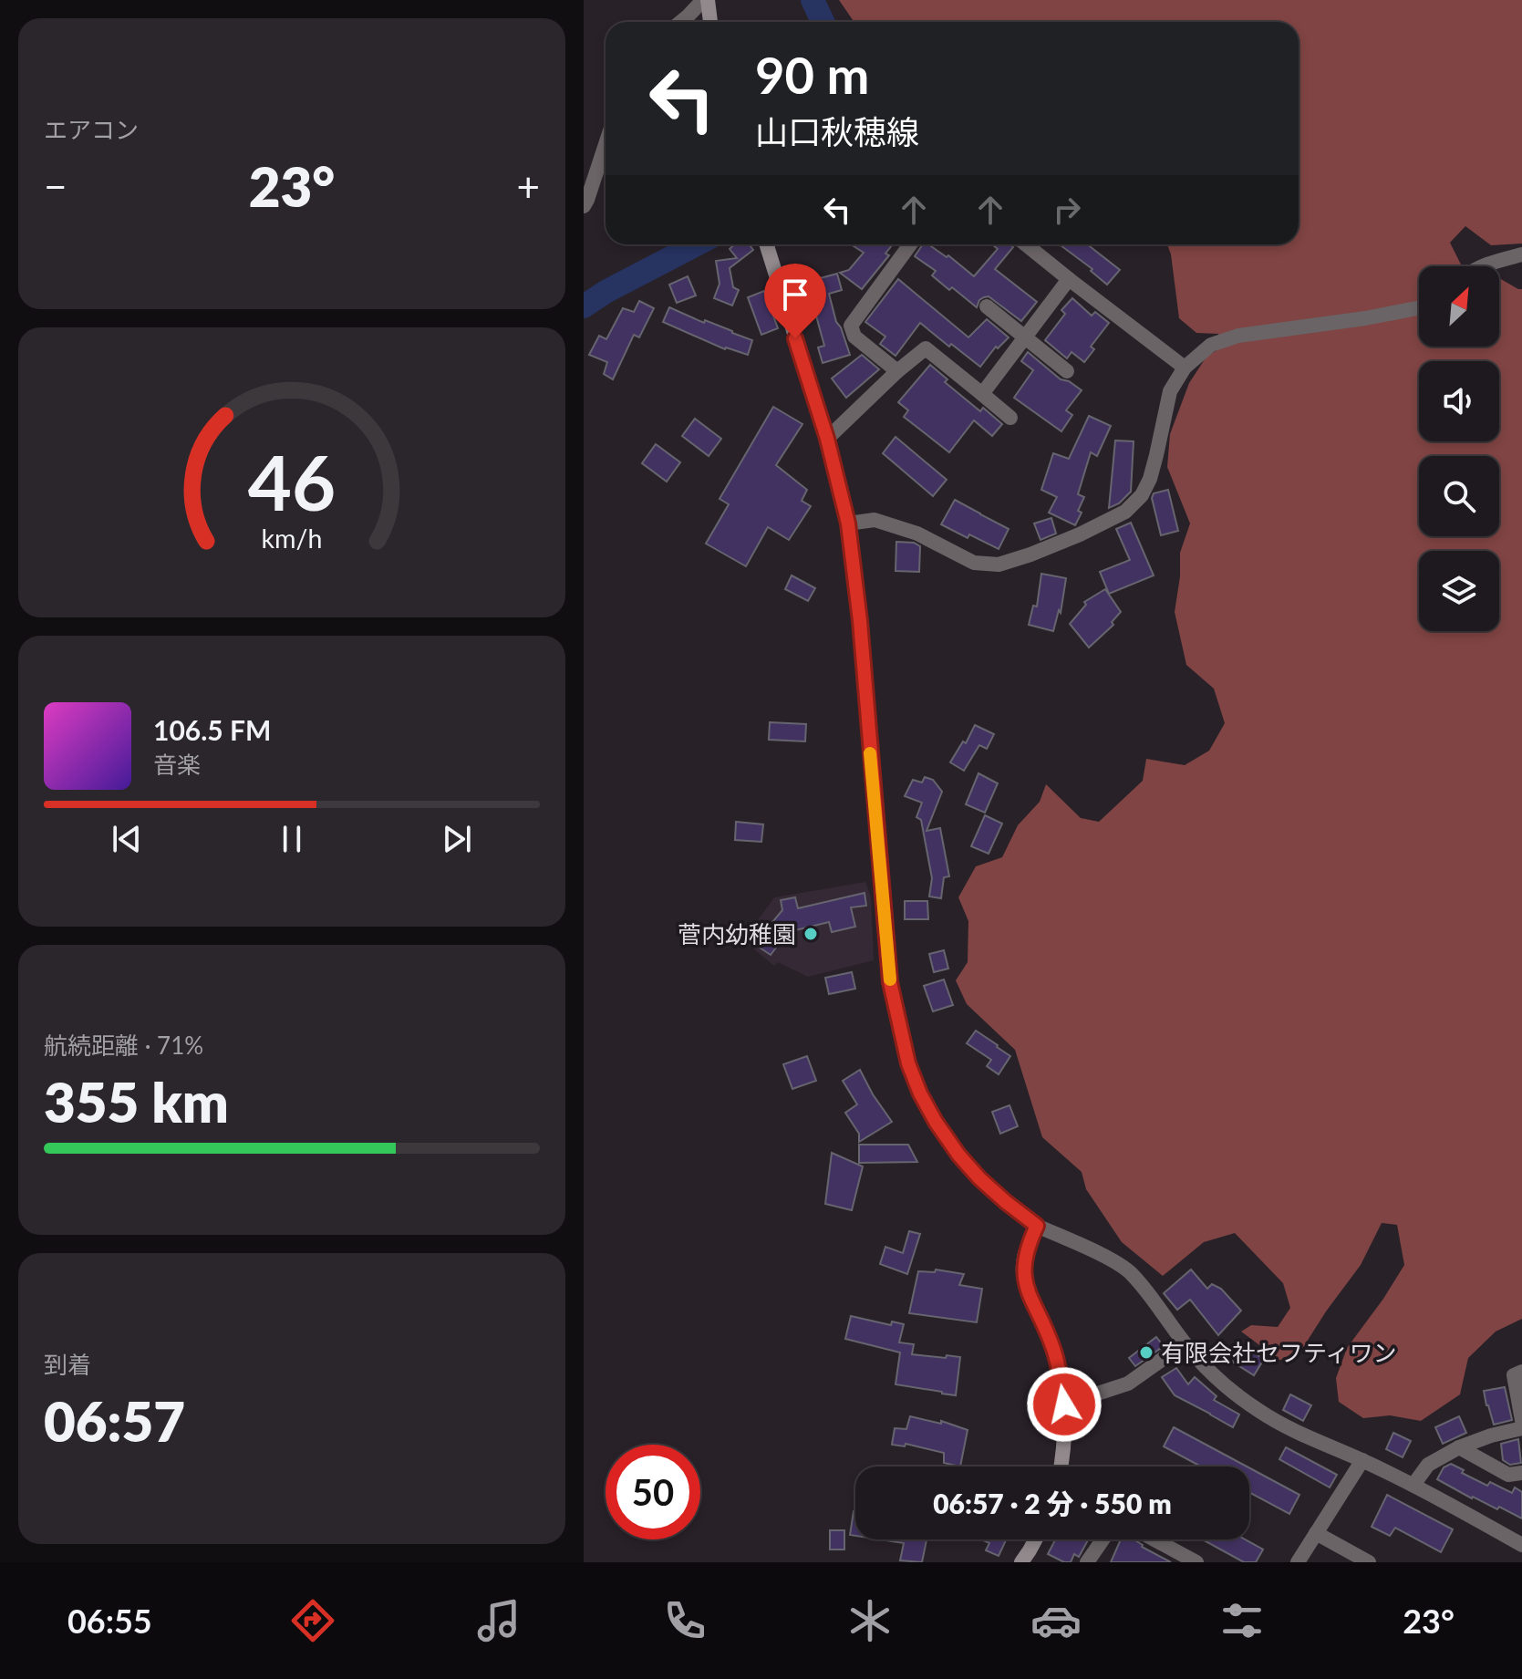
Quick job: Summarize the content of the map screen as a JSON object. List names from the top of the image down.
{
  "places": ["菅内幼稚園", "有限会社セフティワン"],
  "north": "top right",
  "page": {
    "tile": [
      "エアコン",
      ["航続距離 · 71%", "355 km"],
      ["到着", "06:57"]
    ],
    "turn": ["90 m", "山口秋穂線"],
    "heat": ["−", "23°", "+"],
    "song": ["106.5 FM", "音楽"],
    "limit": "50",
    "trip": "06:57 · 2 分 · 550 m",
    "tabs": ["06:55", "23°"],
    "gauge": ["46", "km/h"]
  }
}
